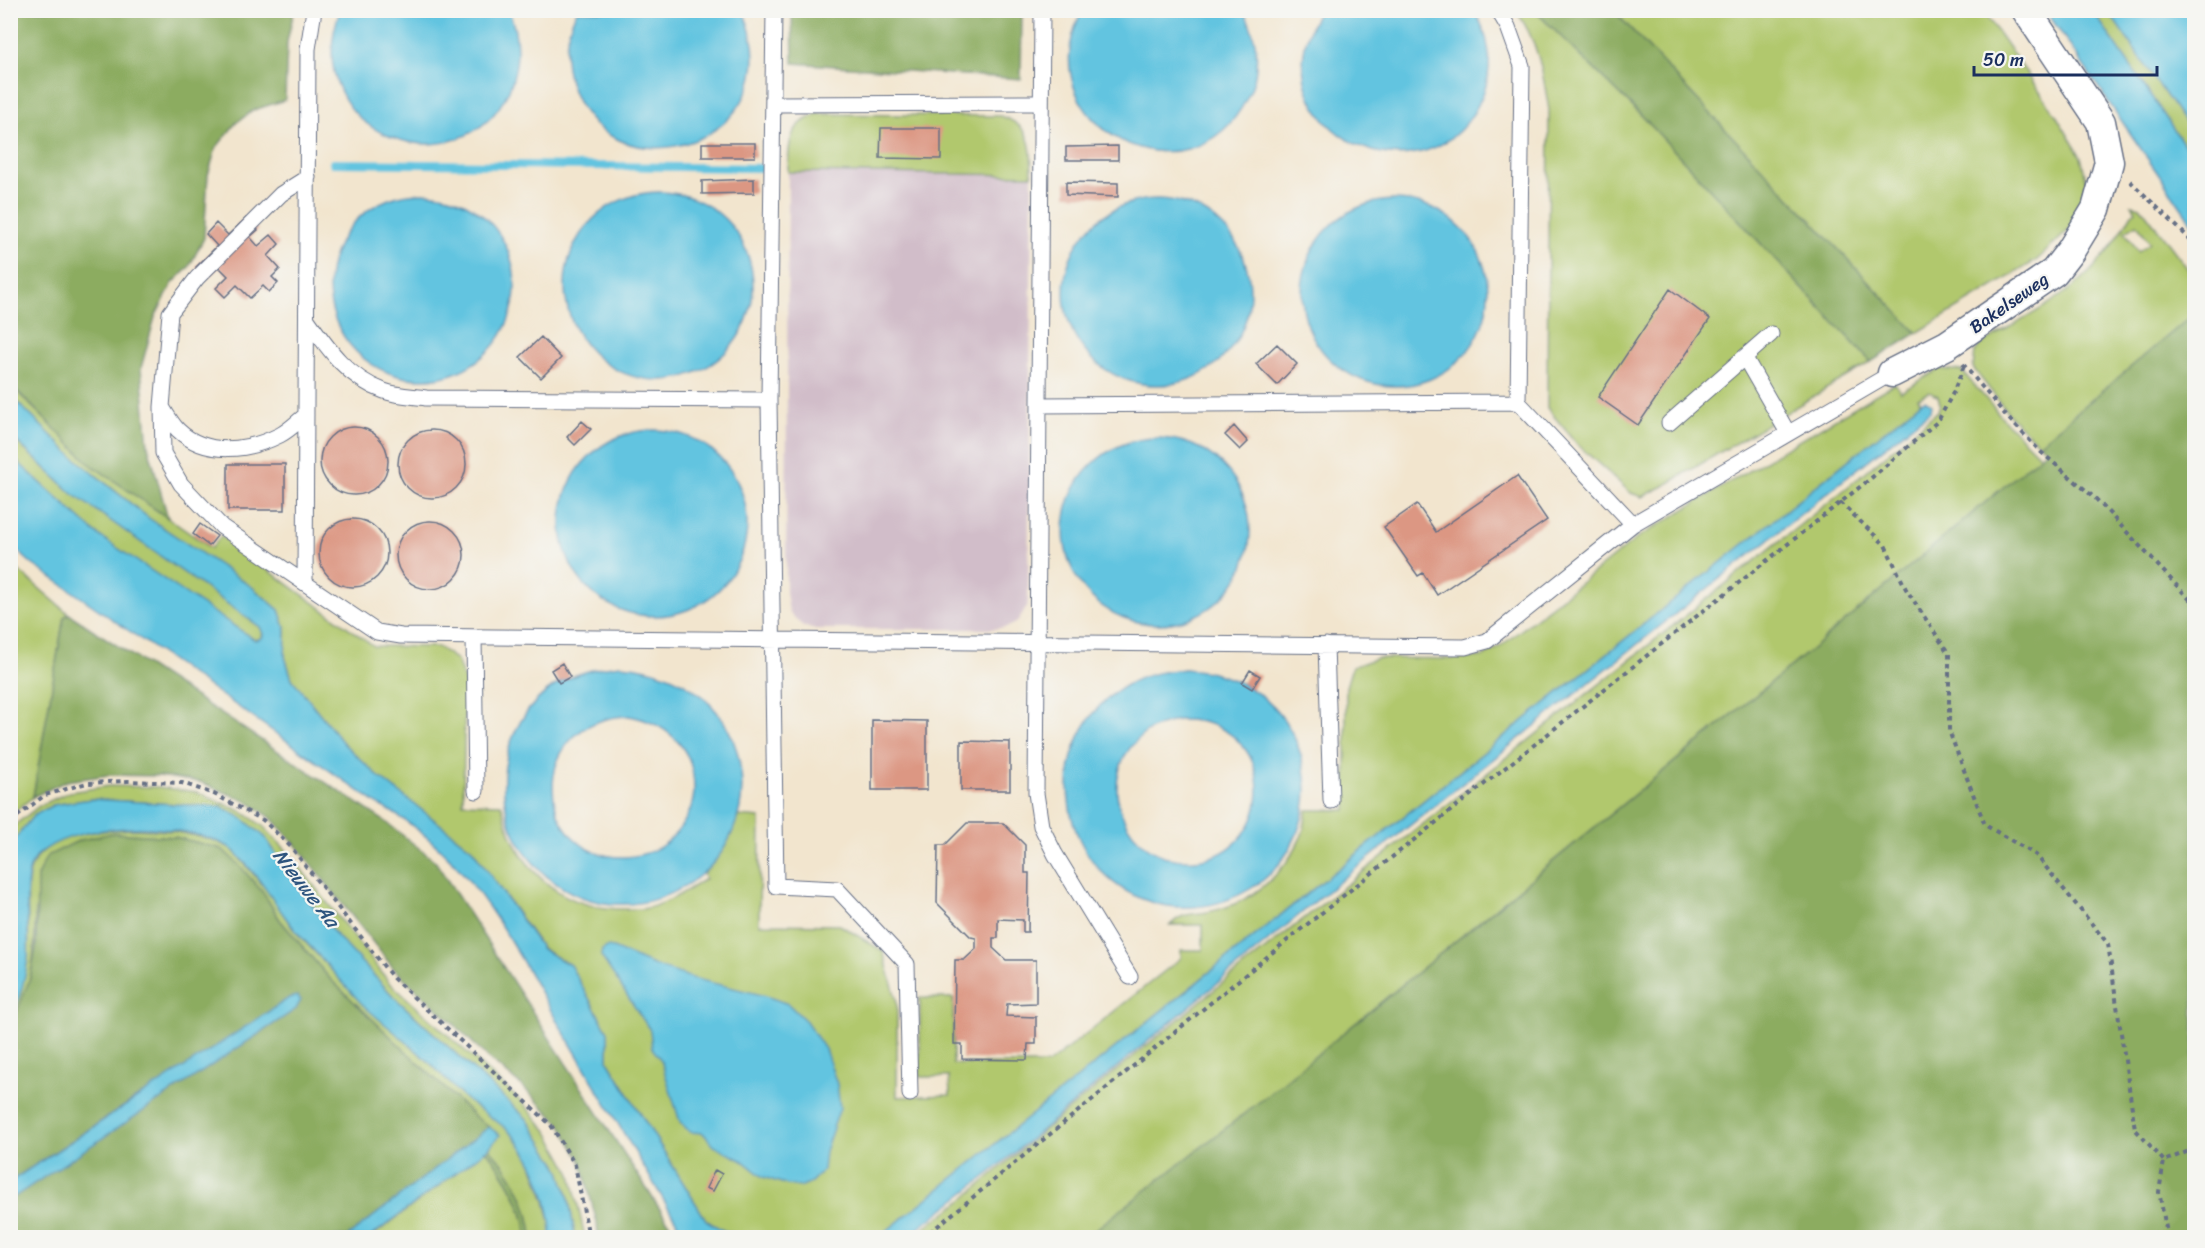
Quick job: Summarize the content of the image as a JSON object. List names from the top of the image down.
{
  "streets": {
    "street": ["Bakelseweg"]
  },
  "water": ["Nieuwe Aa"],
  "scale_bar": "50 m"
}
